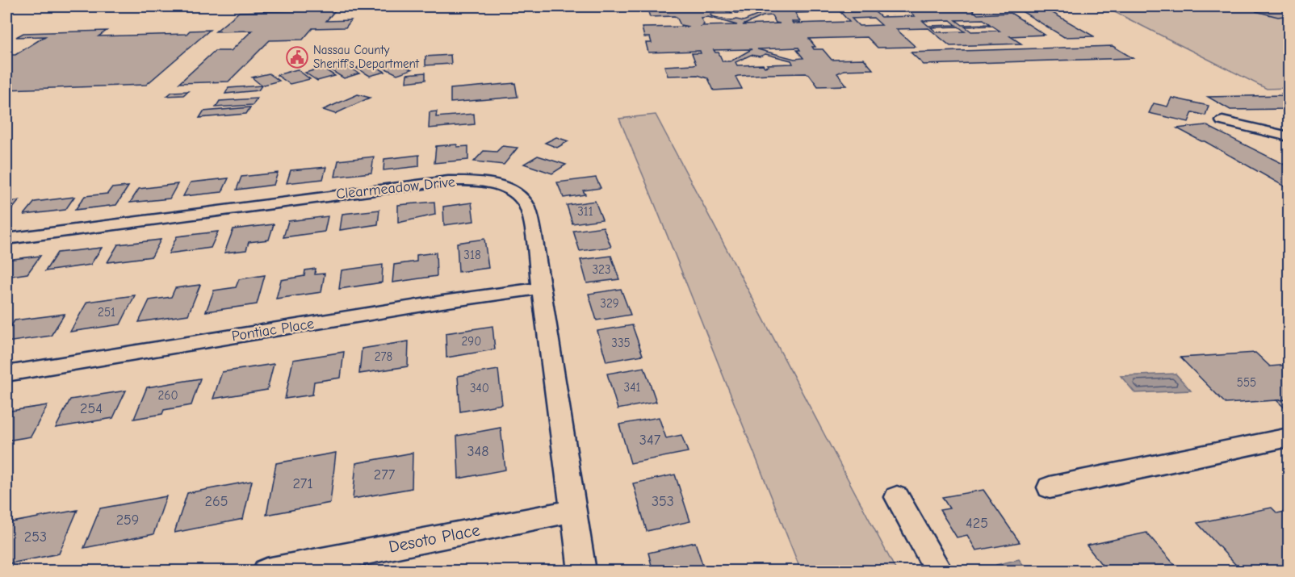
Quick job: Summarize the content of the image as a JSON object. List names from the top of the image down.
{
  "streets": {
    "street": ["Clearmeadow Drive", "Pontiac Place", "Desoto Place"]
  },
  "crossings": [
    ["Clearmeadow Drive", "Pontiac Place"],
    ["Clearmeadow Drive", "Desoto Place"]
  ],
  "places": {
    "public building": ["Nassau County Sheriff's Department"]
  },
  "house_numbers": [
    "311",
    "318",
    "323",
    "329",
    "251",
    "290",
    "335",
    "278",
    "555",
    "341",
    "340",
    "260",
    "254",
    "347",
    "348",
    "277",
    "271",
    "265",
    "353",
    "259",
    "425",
    "253"
  ]
}
